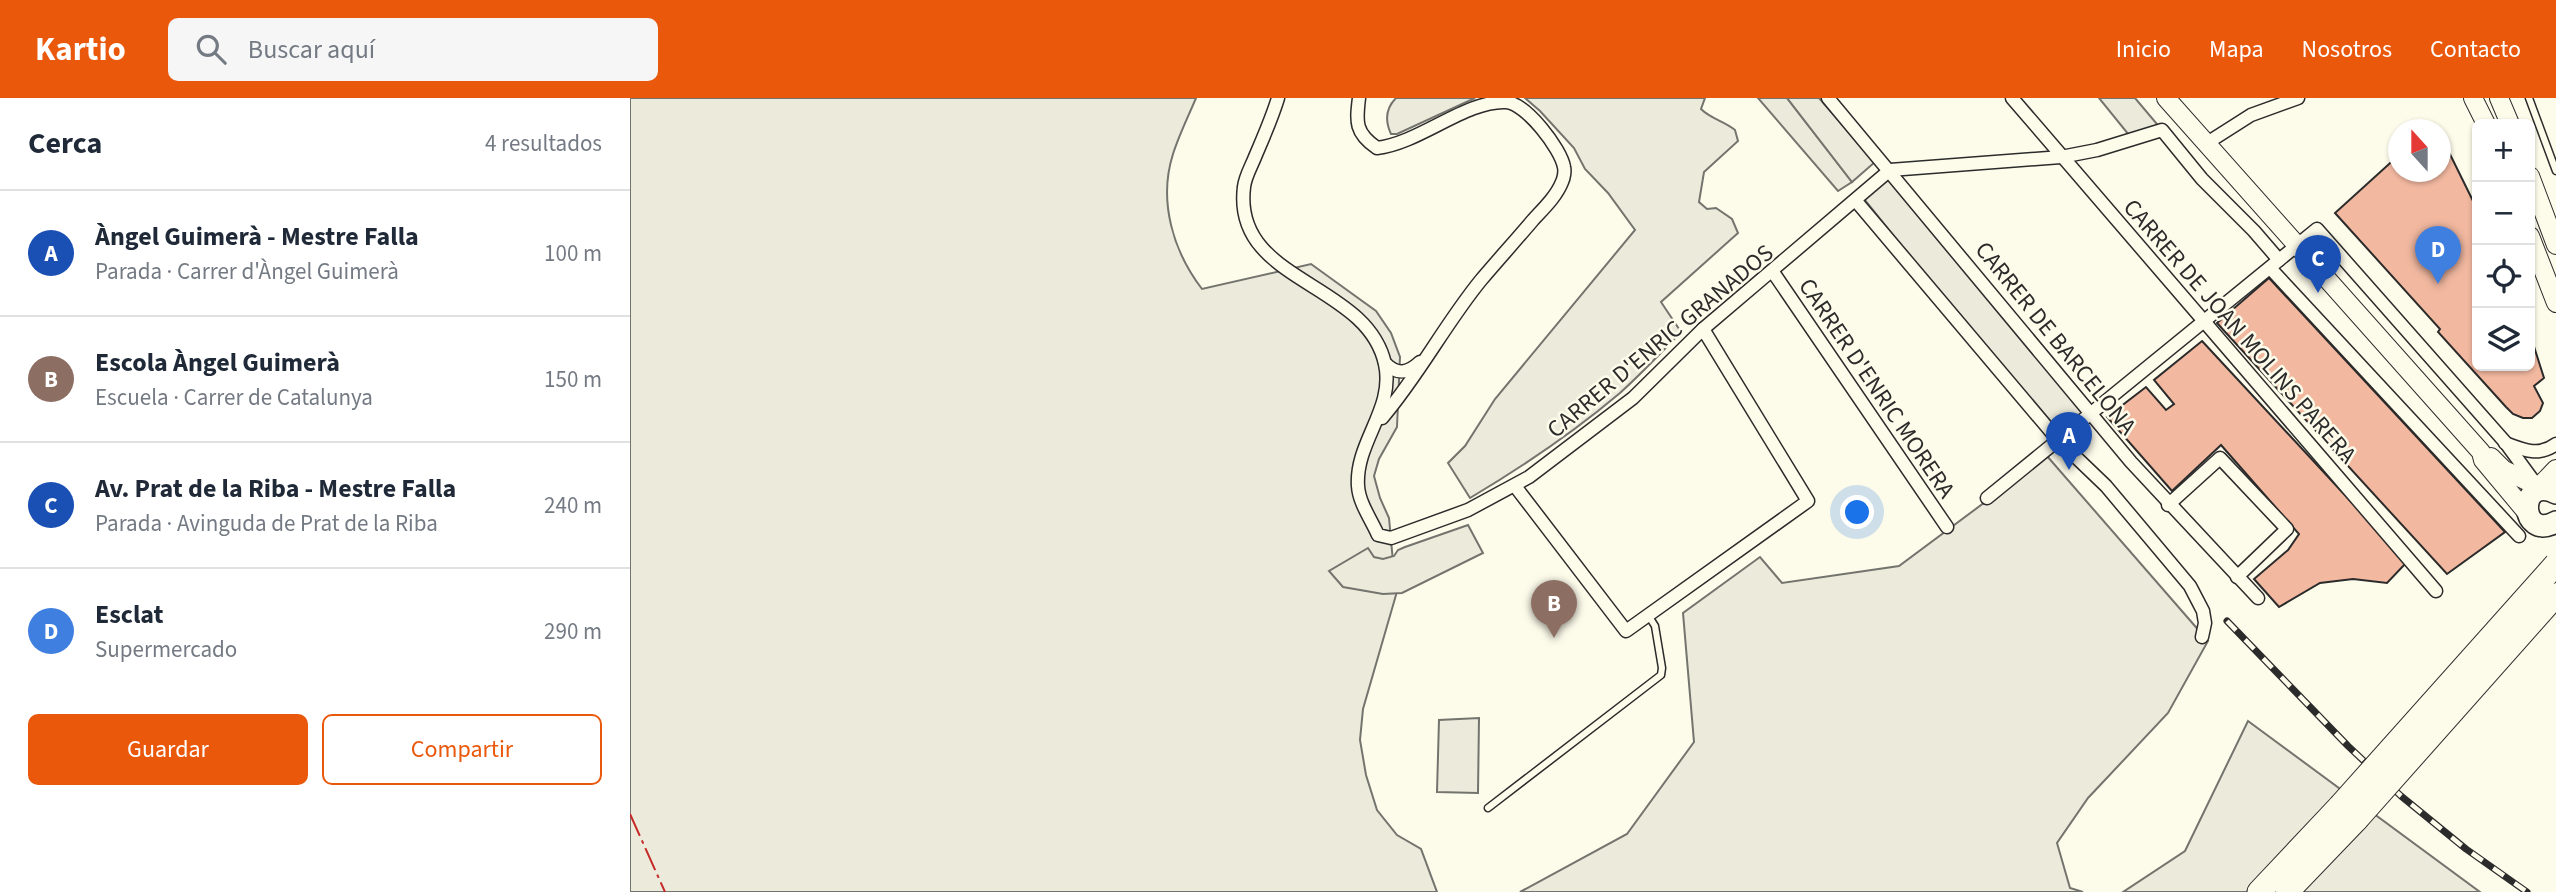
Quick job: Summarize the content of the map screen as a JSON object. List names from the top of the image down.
{
  "streets": {
    "street": [
      "CARRER DE JOAN MOLINS PARERA",
      "CARRER DE BARCELONA",
      "CARRER D'ENRIC GRANADOS",
      "CARRER D'ENRIC MORERA"
    ]
  },
  "crossings": [
    ["CARRER DE BARCELONA", "CARRER D'ENRIC GRANADOS"],
    ["CARRER D'ENRIC GRANADOS", "CARRER D'ENRIC MORERA"]
  ],
  "north": "top",
  "page": {
    "header": "Kartio",
    "search": "Buscar aquí",
    "nav": [
      "Inicio",
      "Mapa",
      "Nosotros",
      "Contacto"
    ],
    "heading": ["Cerca", "4 resultados"],
    "map_buttons": ["+", "−"],
    "list": [
      {
        "mark": "A",
        "name": "Àngel Guimerà - Mestre Falla",
        "note": "Parada · Carrer d'Àngel Guimerà",
        "value": "100 m"
      },
      {
        "mark": "B",
        "name": "Escola Àngel Guimerà",
        "note": "Escuela · Carrer de Catalunya",
        "value": "150 m"
      },
      {
        "mark": "C",
        "name": "Av. Prat de la Riba - Mestre Falla",
        "note": "Parada · Avinguda de Prat de la Riba",
        "value": "240 m"
      },
      {
        "mark": "D",
        "name": "Esclat",
        "note": "Supermercado",
        "value": "290 m"
      }
    ],
    "pins": [
      "D",
      "C",
      "A",
      "B"
    ],
    "buttons": ["Guardar", "Compartir"]
  }
}
